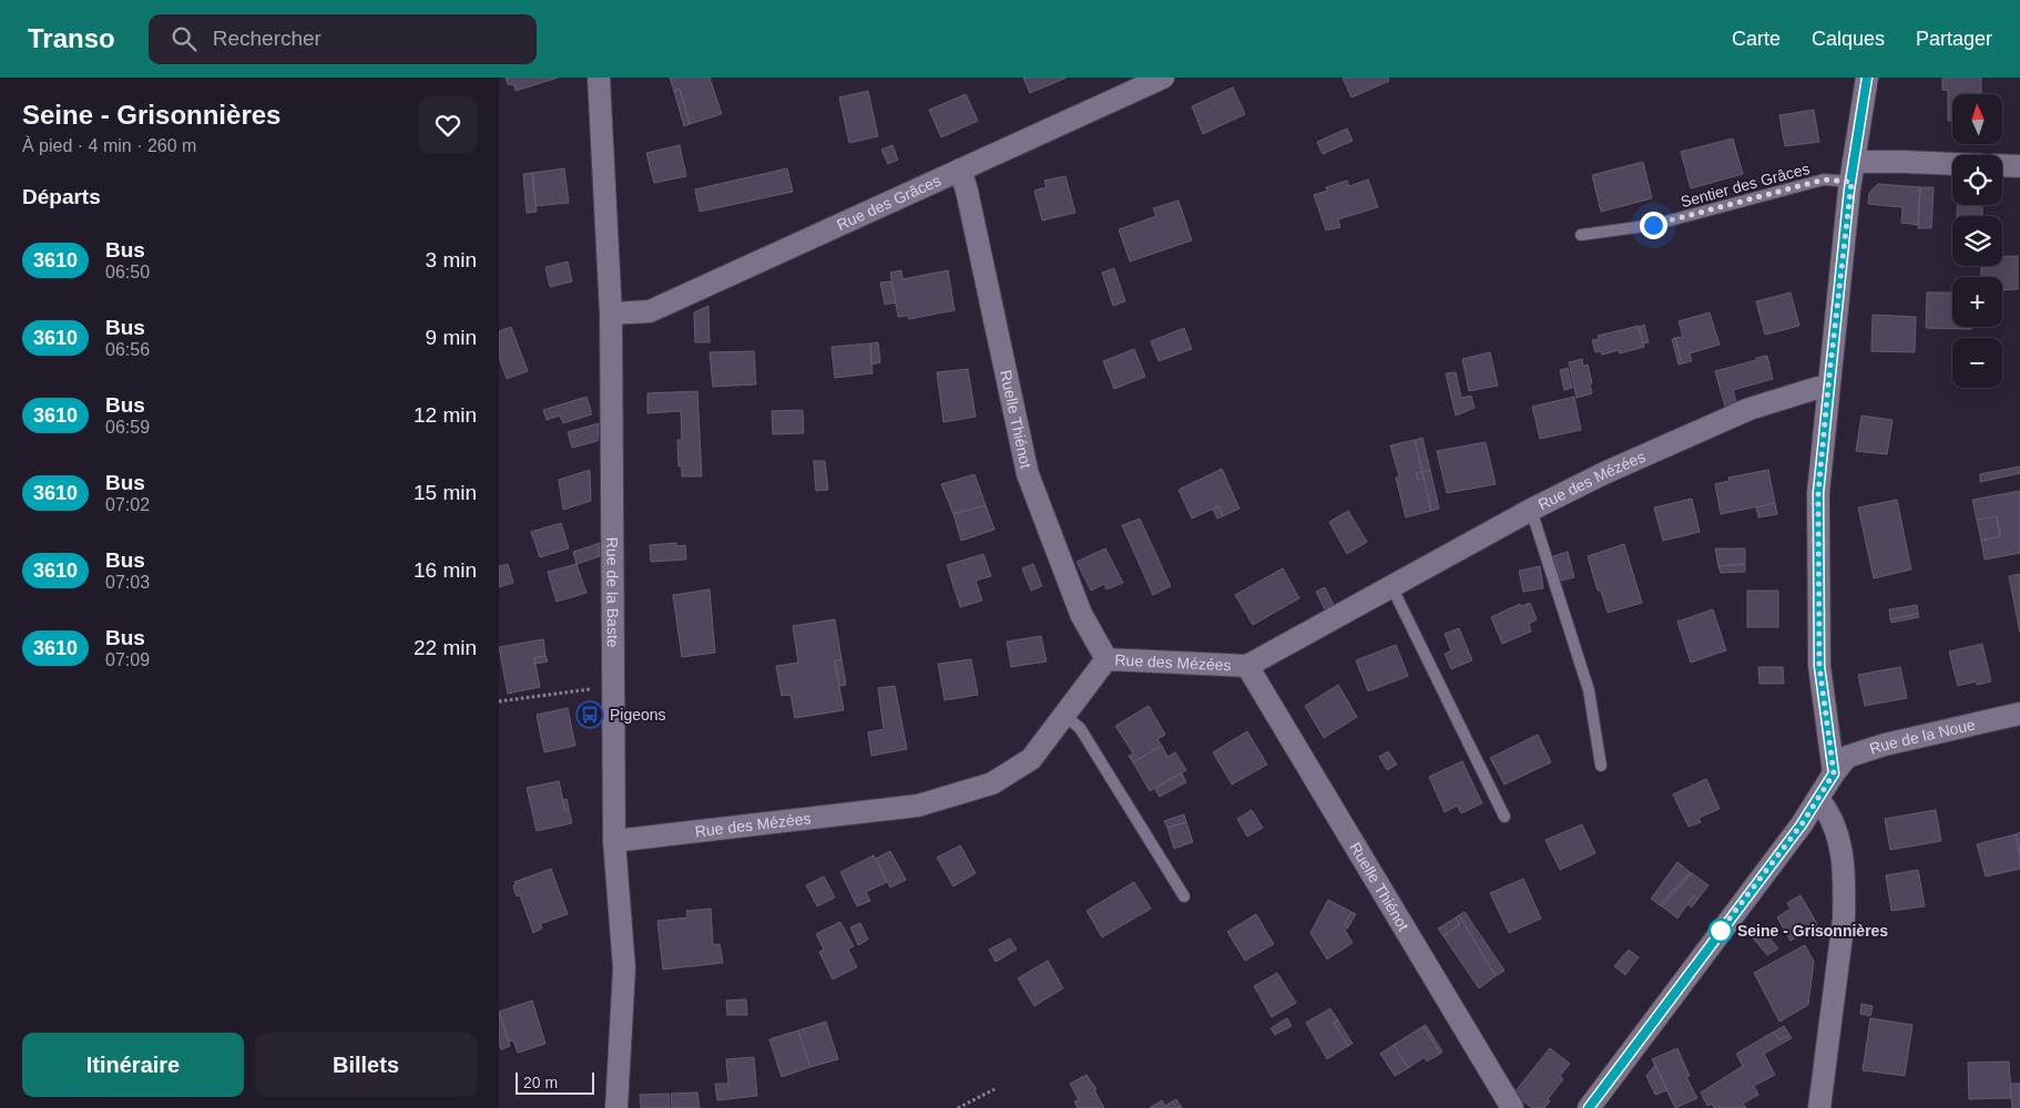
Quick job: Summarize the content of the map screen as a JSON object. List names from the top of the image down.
{
  "streets": {
    "street": [
      "Rue des Grâces",
      "Ruelle Thiénot",
      "Rue des Mézées",
      "Rue de la Baste",
      "Rue de la Noue"
    ],
    "lane": ["Sentier des Grâces"]
  },
  "crossings": [
    ["Rue des Grâces", "Ruelle Thiénot"],
    ["Rue des Grâces", "Rue de la Baste"],
    ["Ruelle Thiénot", "Rue des Mézées"],
    ["Rue des Mézées", "Rue de la Baste"]
  ],
  "places": {
    "bus stop": ["Pigeons"],
    "other": ["Seine - Grisonnières"]
  },
  "lines": ["bus line 3610"],
  "scale_bar": "20 m",
  "north": "top",
  "page": {
    "header": "Transo",
    "search": "Rechercher",
    "nav": ["Carte", "Calques", "Partager"],
    "heading": [
      ["Seine - Grisonnières", "À pied · 4 min · 260 m"],
      "Départs"
    ],
    "map_buttons": ["+", "−"],
    "list": [
      {
        "mark": "3610",
        "name": "Bus",
        "note": "06:50",
        "value": "3 min"
      },
      {
        "mark": "3610",
        "name": "Bus",
        "note": "06:56",
        "value": "9 min"
      },
      {
        "mark": "3610",
        "name": "Bus",
        "note": "06:59",
        "value": "12 min"
      },
      {
        "mark": "3610",
        "name": "Bus",
        "note": "07:02",
        "value": "15 min"
      },
      {
        "mark": "3610",
        "name": "Bus",
        "note": "07:03",
        "value": "16 min"
      },
      {
        "mark": "3610",
        "name": "Bus",
        "note": "07:09",
        "value": "22 min"
      }
    ],
    "buttons": ["Itinéraire", "Billets"],
    "scale": "20 m"
  }
}
